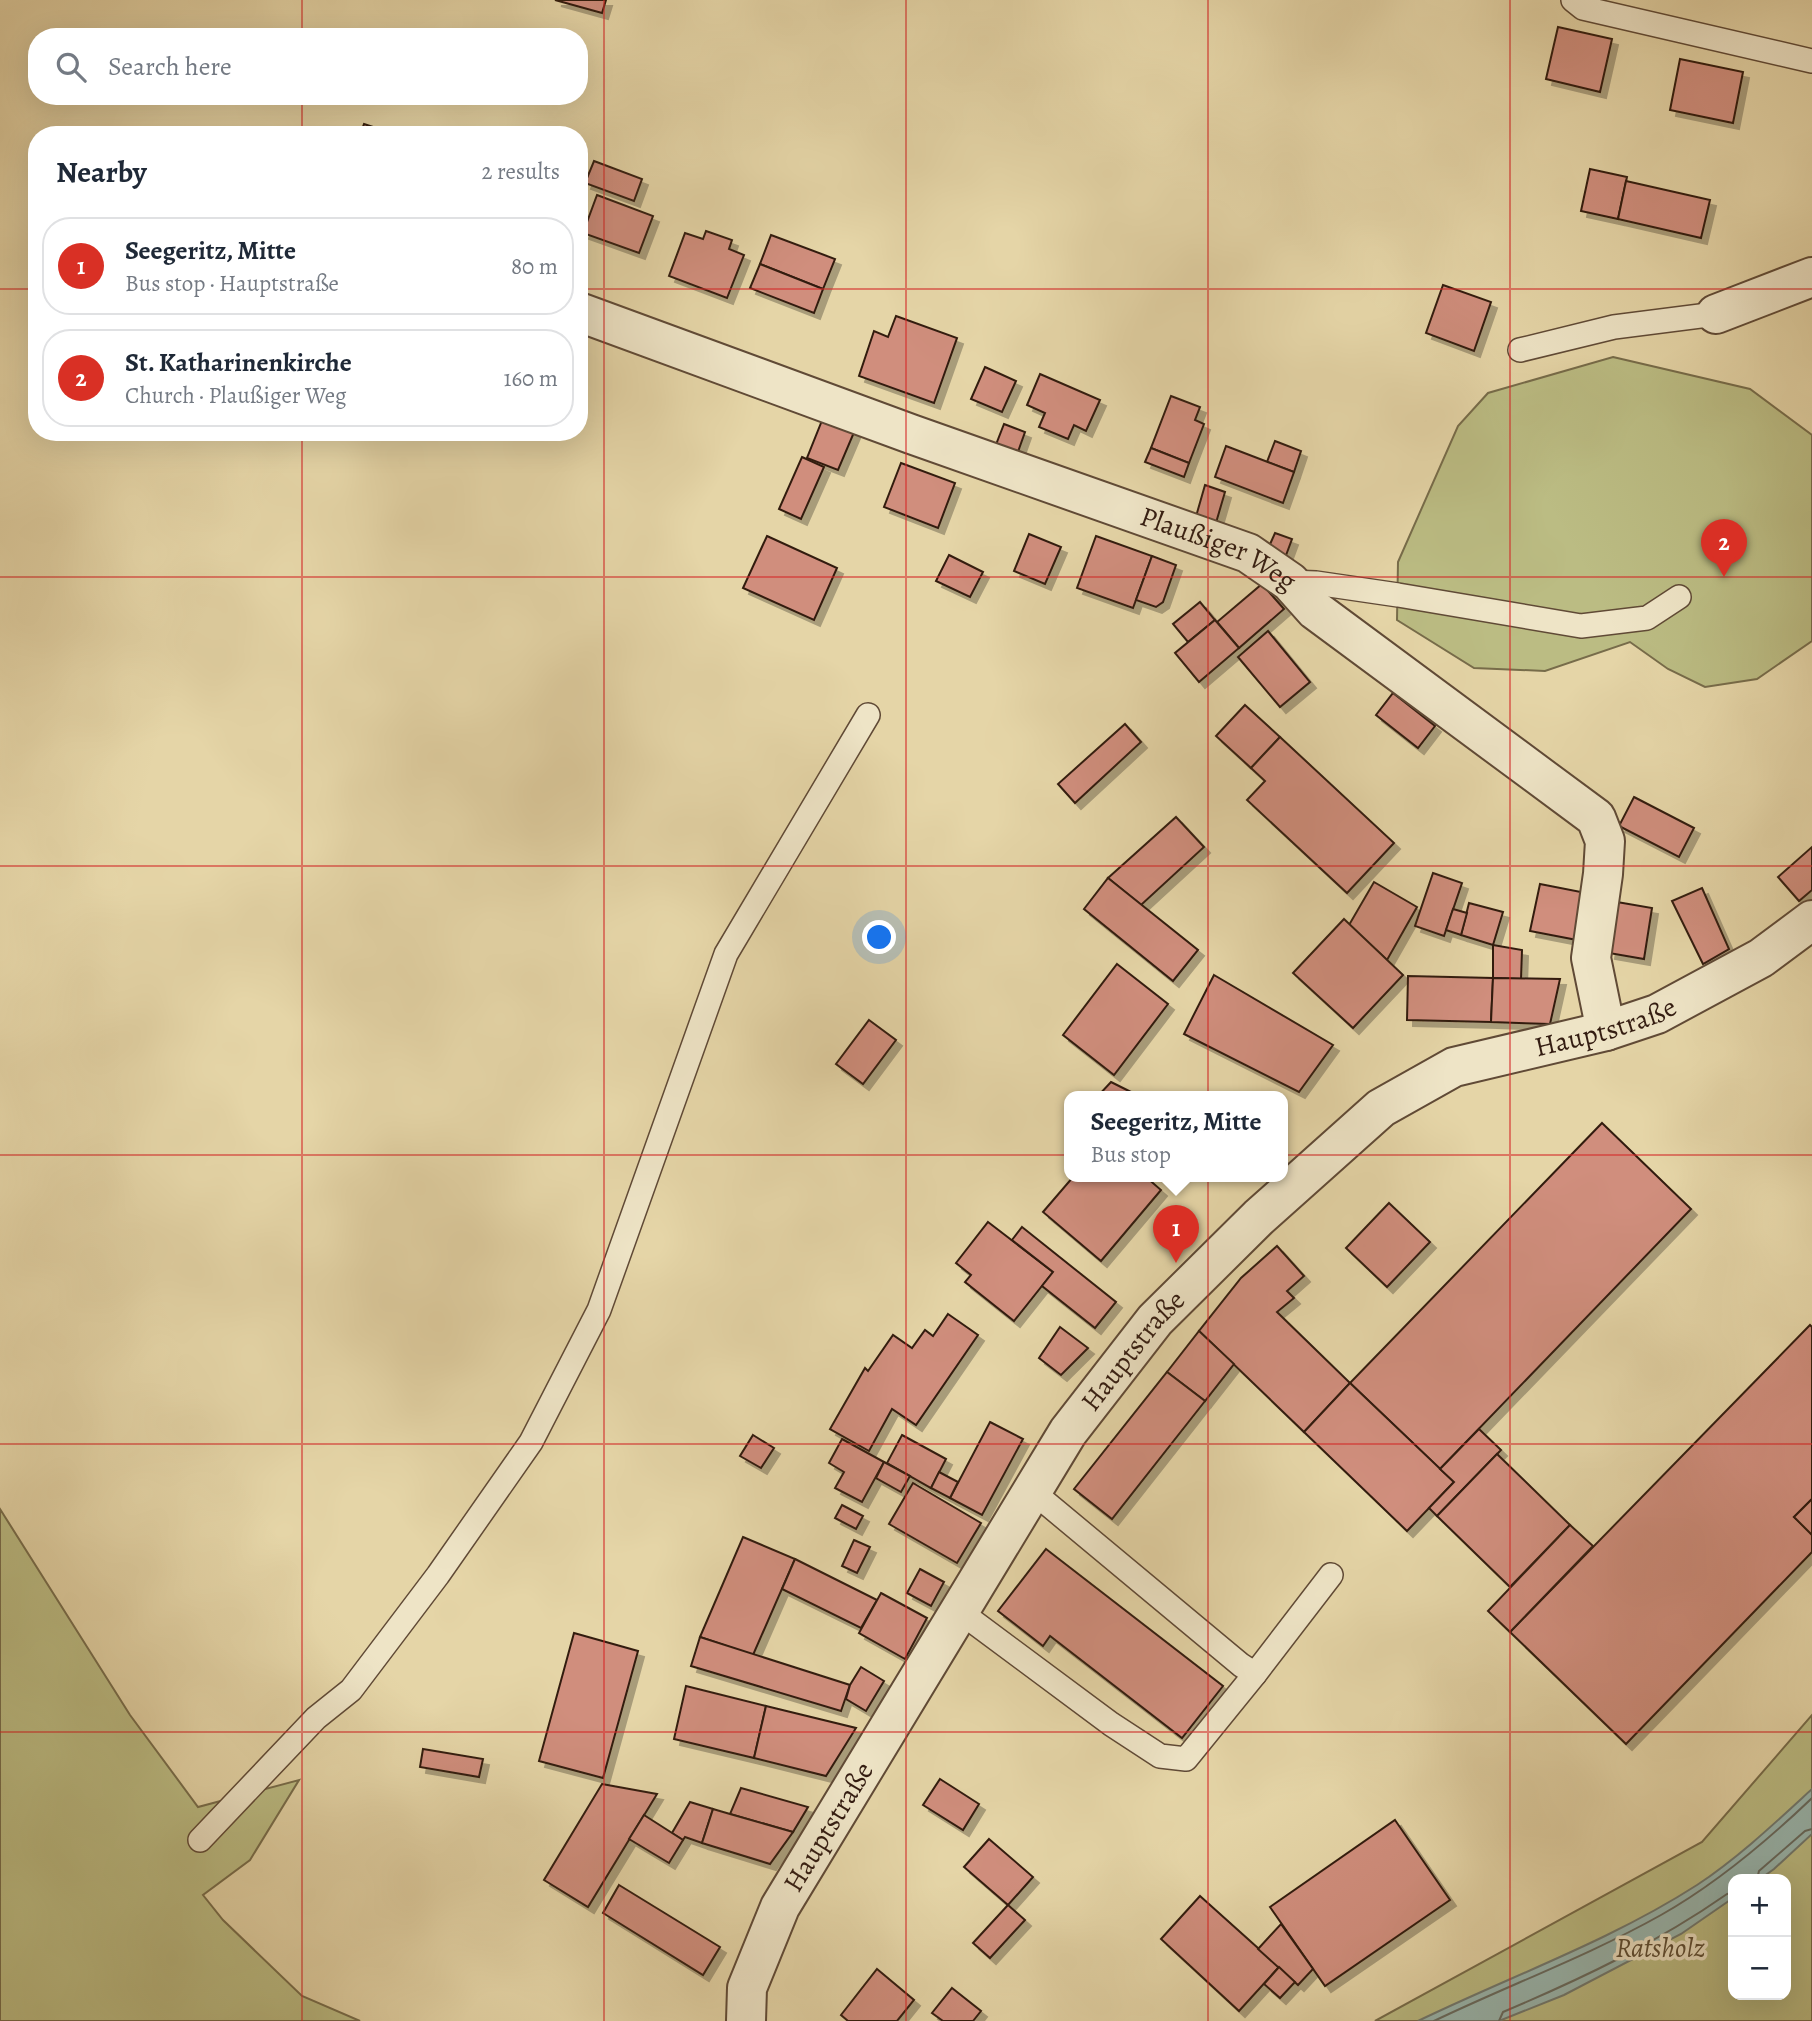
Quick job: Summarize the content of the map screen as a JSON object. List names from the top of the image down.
{
  "streets": {
    "street": ["Plaußiger Weg", "Hauptstraße"]
  },
  "crossings": [
    ["Plaußiger Weg", "Hauptstraße"]
  ],
  "parks": ["Ratsholz"],
  "page": {
    "search": "Search here",
    "heading": ["Nearby", "2 results"],
    "list": [
      {
        "mark": "1",
        "name": "Seegeritz, Mitte",
        "note": "Bus stop · Hauptstraße",
        "value": "80 m"
      },
      {
        "mark": "2",
        "name": "St. Katharinenkirche",
        "note": "Church · Plaußiger Weg",
        "value": "160 m"
      }
    ],
    "pins": ["2", "1"],
    "popup": ["Seegeritz, Mitte", "Bus stop"],
    "map_buttons": ["+", "−"]
  }
}
